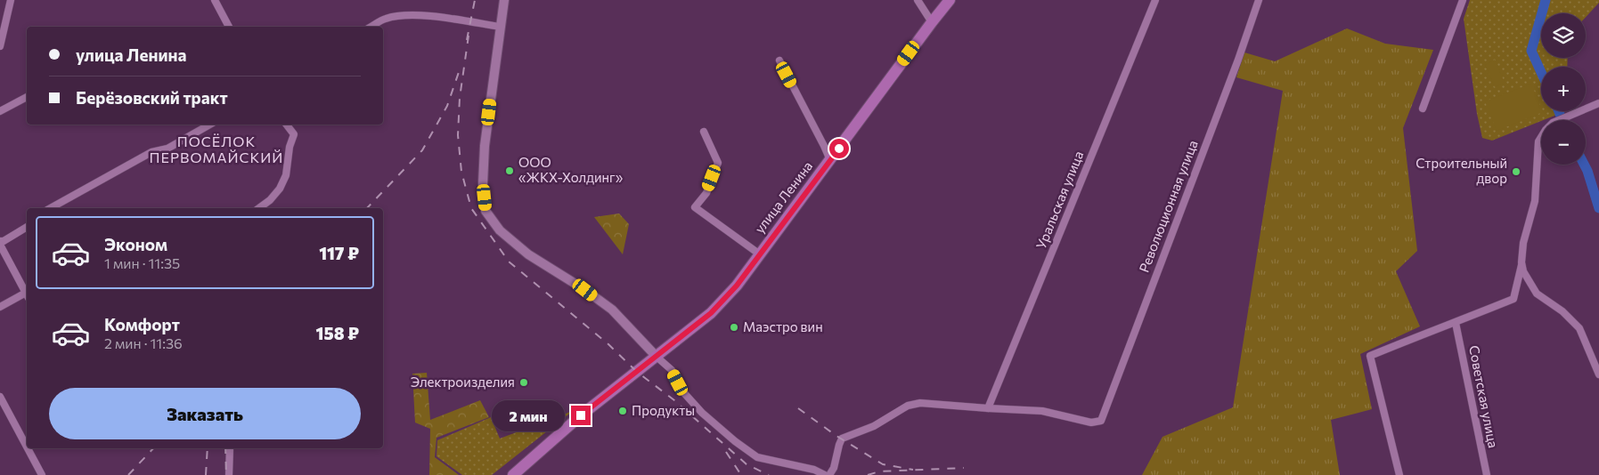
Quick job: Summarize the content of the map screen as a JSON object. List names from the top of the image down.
{
  "streets": {
    "main road": ["улица Ленина"],
    "street": ["Уральская улица", "Революционная улица", "Советская улица"]
  },
  "crossings": [
    ["Уральская улица", "Революционная улица"]
  ],
  "districts": ["ПОСЁЛОК ПЕРВОМАЙСКИЙ"],
  "places": [
    "ООО «ЖКХ-Холдинг»",
    "Строительный двор",
    "Маэстро вин",
    "Электроизделия",
    "Продукты"
  ],
  "page": {
    "map_buttons": ["+", "−"],
    "banner": ["улица Ленина", "Берёзовский тракт"],
    "list": [
      {
        "name": "Эконом",
        "note": "1 мин · 11:35",
        "value": "117 ₽"
      },
      {
        "name": "Комфорт",
        "note": "2 мин · 11:36",
        "value": "158 ₽"
      }
    ],
    "buttons": "Заказать",
    "bubble": "2 мин"
  }
}
